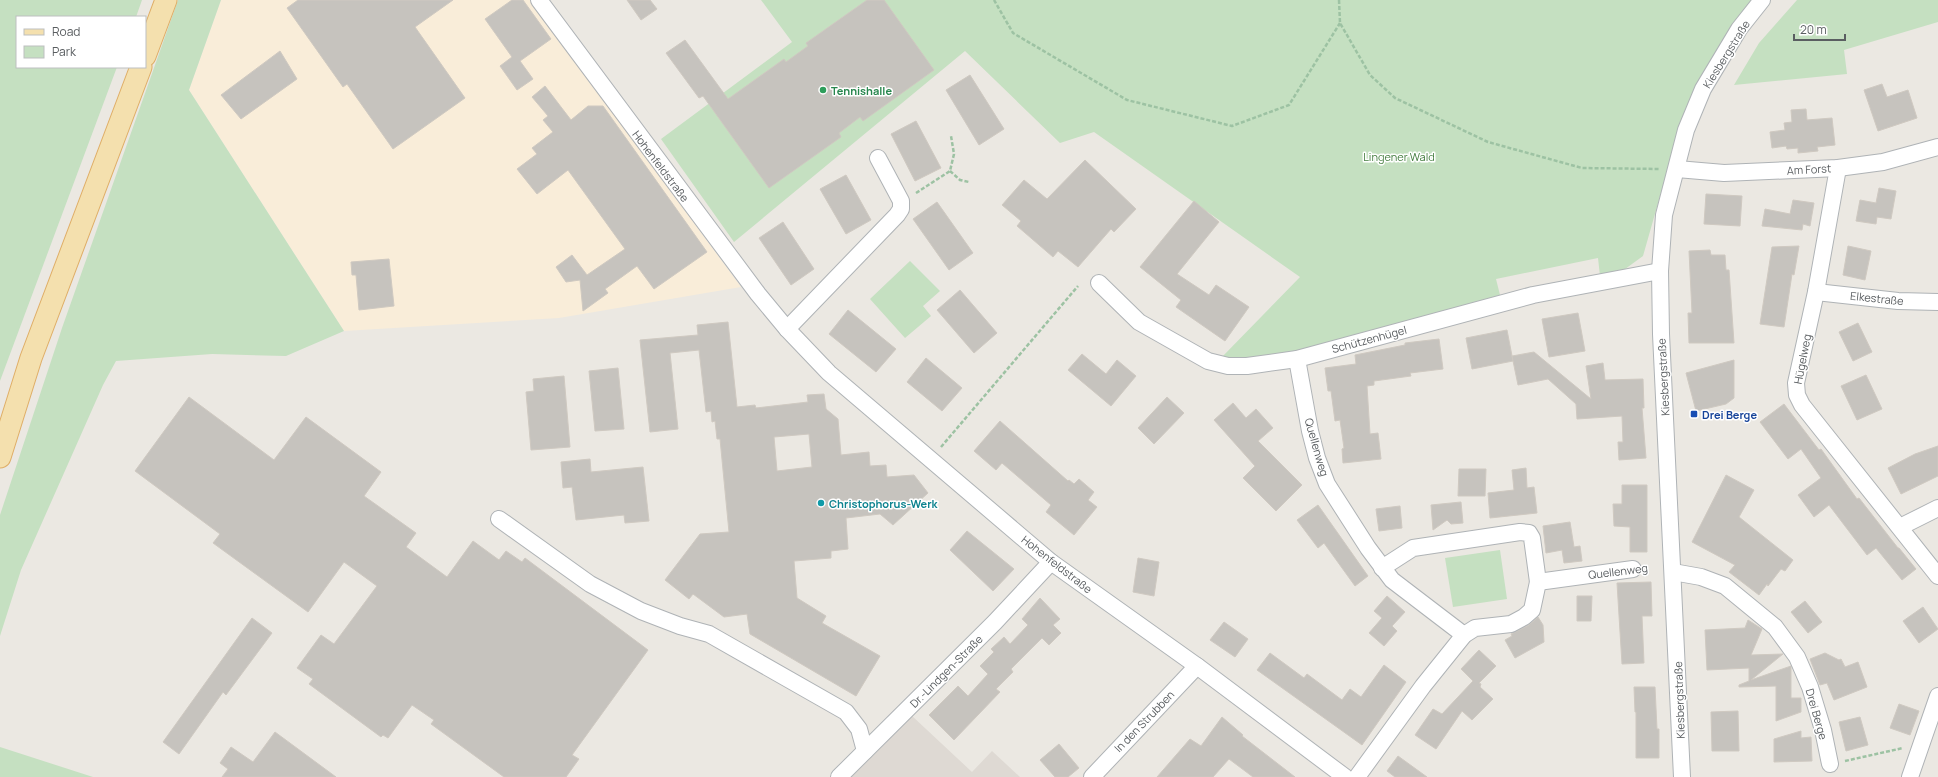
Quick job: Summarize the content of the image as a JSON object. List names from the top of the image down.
{
  "streets": {
    "street": [
      "Kiesbergstraße",
      "Hohenfeldstraße",
      "Am Forst",
      "Elkestraße",
      "Schützenhügel",
      "Hügelweg",
      "Quellenweg",
      "Dr.-Lindgen-Straße",
      "Drei Berge",
      "In den Strubben"
    ]
  },
  "crossings": [
    ["Kiesbergstraße", "Am Forst"],
    ["Kiesbergstraße", "Schützenhügel"],
    ["Kiesbergstraße", "Drei Berge"],
    ["Hohenfeldstraße", "Dr.-Lindgen-Straße"],
    ["Hohenfeldstraße", "In den Strubben"],
    ["Am Forst", "Hügelweg"],
    ["Elkestraße", "Hügelweg"],
    ["Schützenhügel", "Quellenweg"]
  ],
  "parks": ["Lingener Wald"],
  "places": {
    "other": ["Tennishalle", "Christophorus-Werk"],
    "transit": ["Drei Berge"]
  },
  "legend": ["Road", "Park"],
  "scale_bar": "20 m"
}
